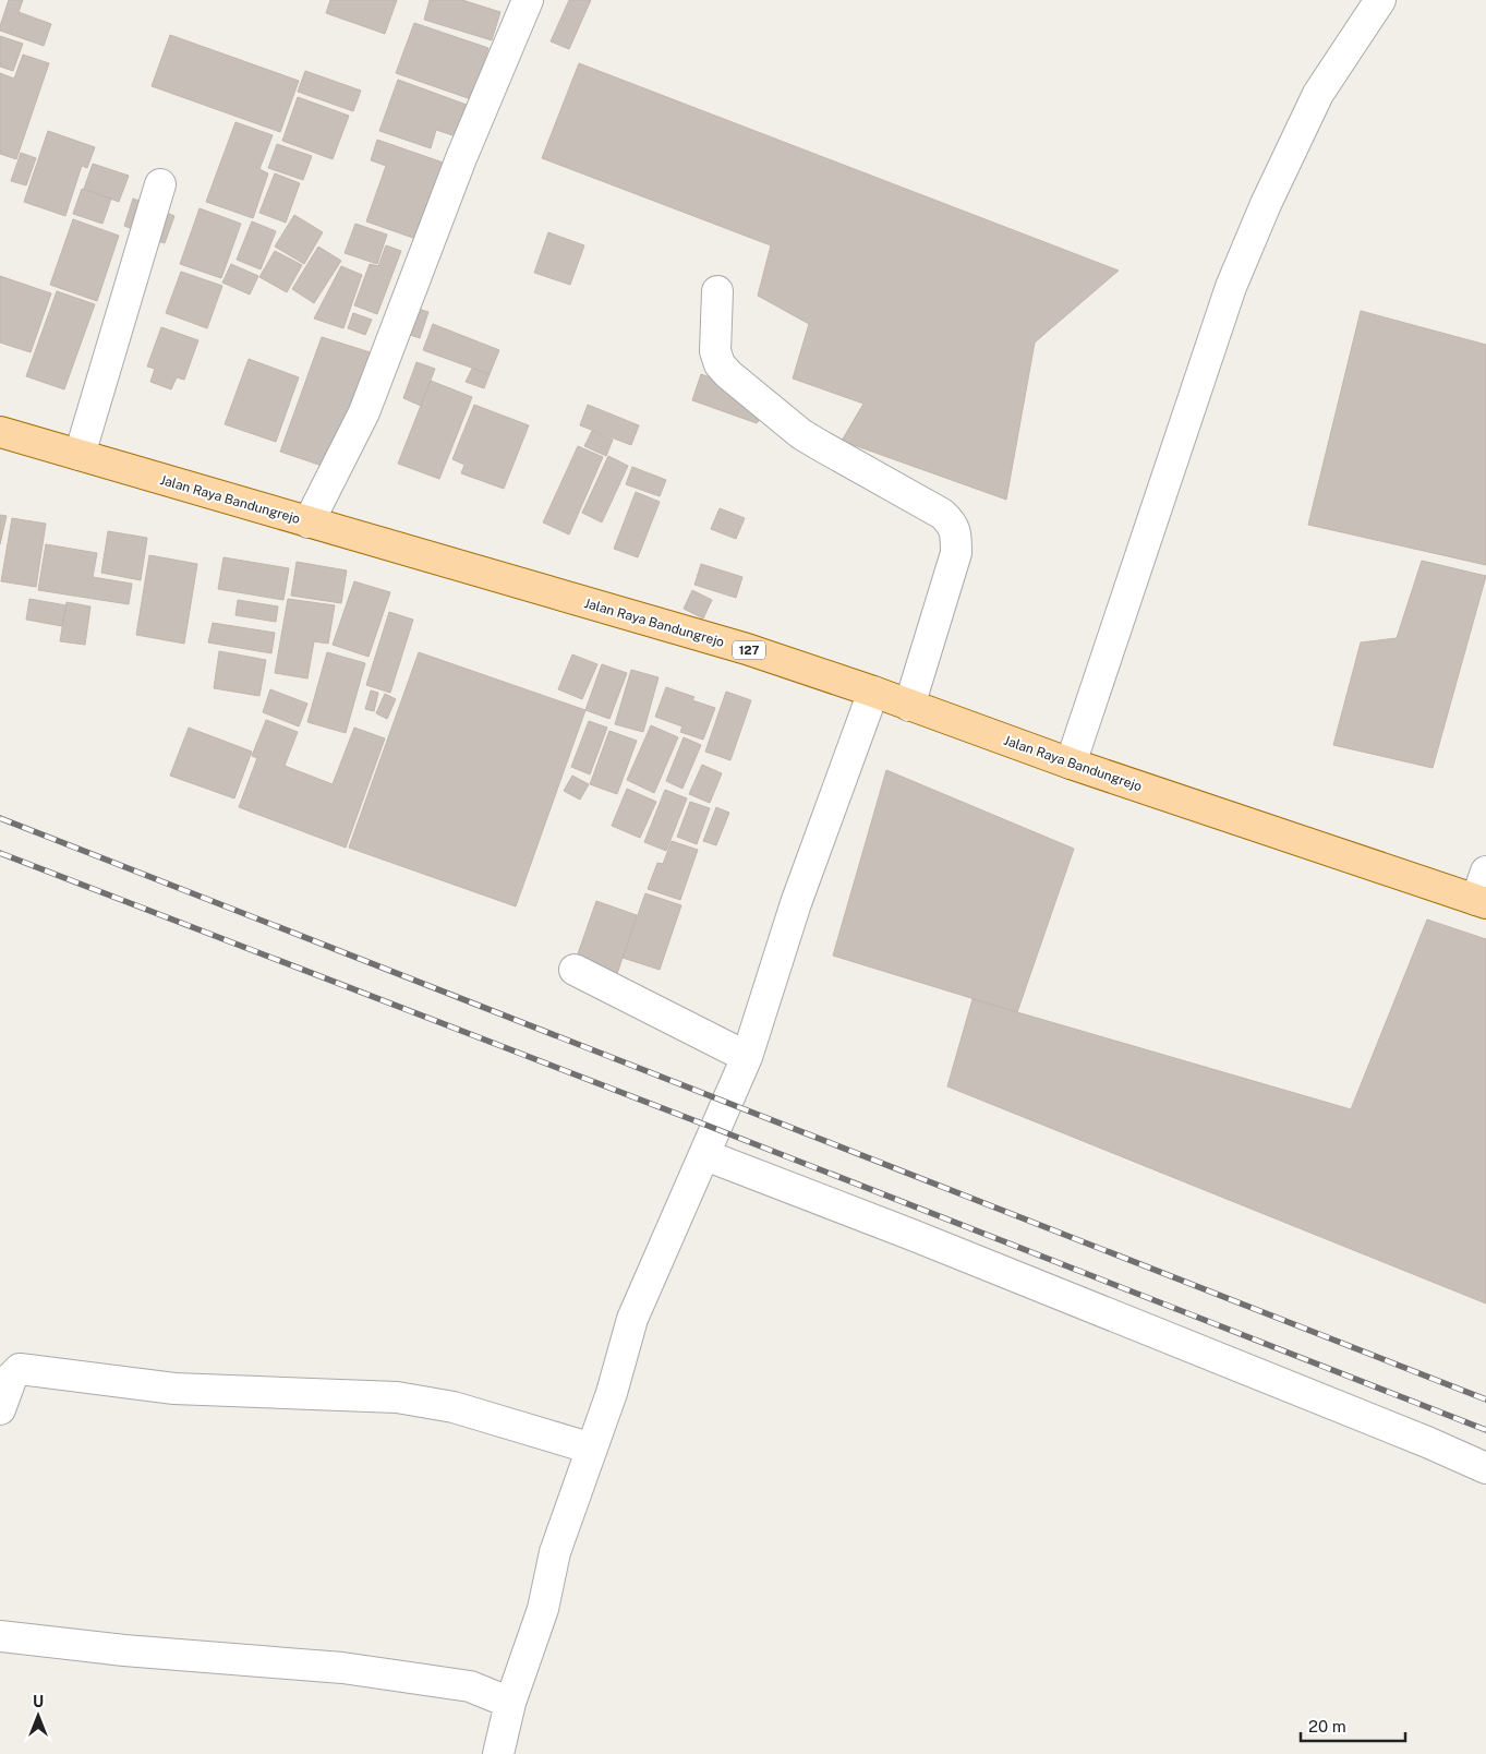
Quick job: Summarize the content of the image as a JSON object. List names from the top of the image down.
{
  "streets": {
    "main road": ["Jalan Raya Bandungrejo", "127"]
  },
  "scale_bar": "20 m",
  "north": "top"
}
